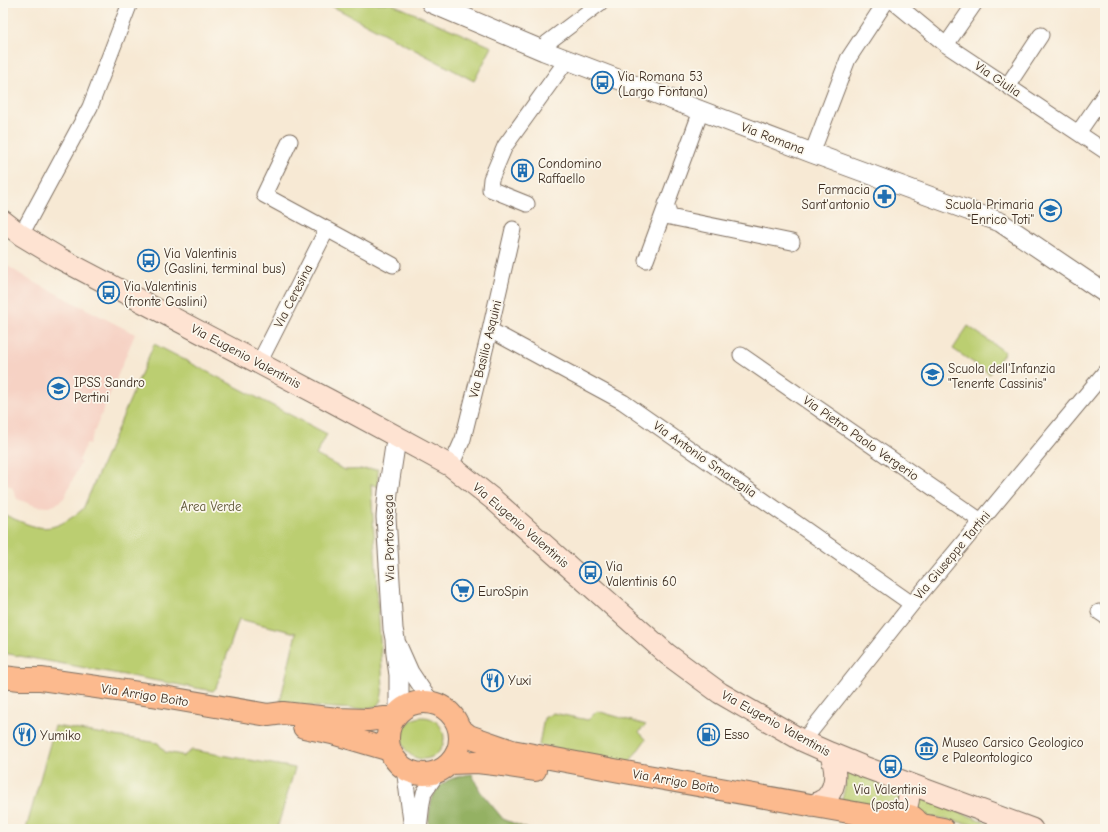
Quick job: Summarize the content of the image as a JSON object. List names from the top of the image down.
{
  "streets": {
    "main road": ["Via Eugenio Valentinis", "Via Arrigo Boito"],
    "street": [
      "Via Giulia",
      "Via Romana",
      "Via Ceresina",
      "Via Basilio Asquini",
      "Via Pietro Paolo Vergerio",
      "Via Antonio Smareglia",
      "Via Portorosega",
      "Via Giuseppe Tartini"
    ]
  },
  "crossings": [
    ["Via Ceresina", "Via Eugenio Valentinis"],
    ["Via Basilio Asquini", "Via Eugenio Valentinis"],
    ["Via Basilio Asquini", "Via Antonio Smareglia"],
    ["Via Eugenio Valentinis", "Via Portorosega"],
    ["Via Eugenio Valentinis", "Via Giuseppe Tartini"],
    ["Via Pietro Paolo Vergerio", "Via Giuseppe Tartini"],
    ["Via Antonio Smareglia", "Via Giuseppe Tartini"],
    ["Via Portorosega", "Via Arrigo Boito"]
  ],
  "parks": ["Area Verde"],
  "places": {
    "bus stop": [
      "Via Romana 53 (Largo Fontana)",
      "Via Valentinis (Gaslini, terminal bus)",
      "Via Valentinis (fronte Gaslini)",
      "Via Valentinis 60",
      "Via Valentinis (posta)"
    ],
    "building": ["Condomino Raffaello"],
    "pharmacy": ["Farmacia Sant'antonio"],
    "school or university": ["Scuola Primaria \"Enrico Toti\"", "Scuola dell'Infanzia \"Tenente Cassinis\"", "IPSS Sandro Pertini"],
    "supermarket": ["EuroSpin"],
    "restaurant": ["Yuxi", "Yumiko"],
    "fuel station": ["Esso"],
    "museum": ["Museo Carsico Geologico e Paleontologico"]
  }
}
